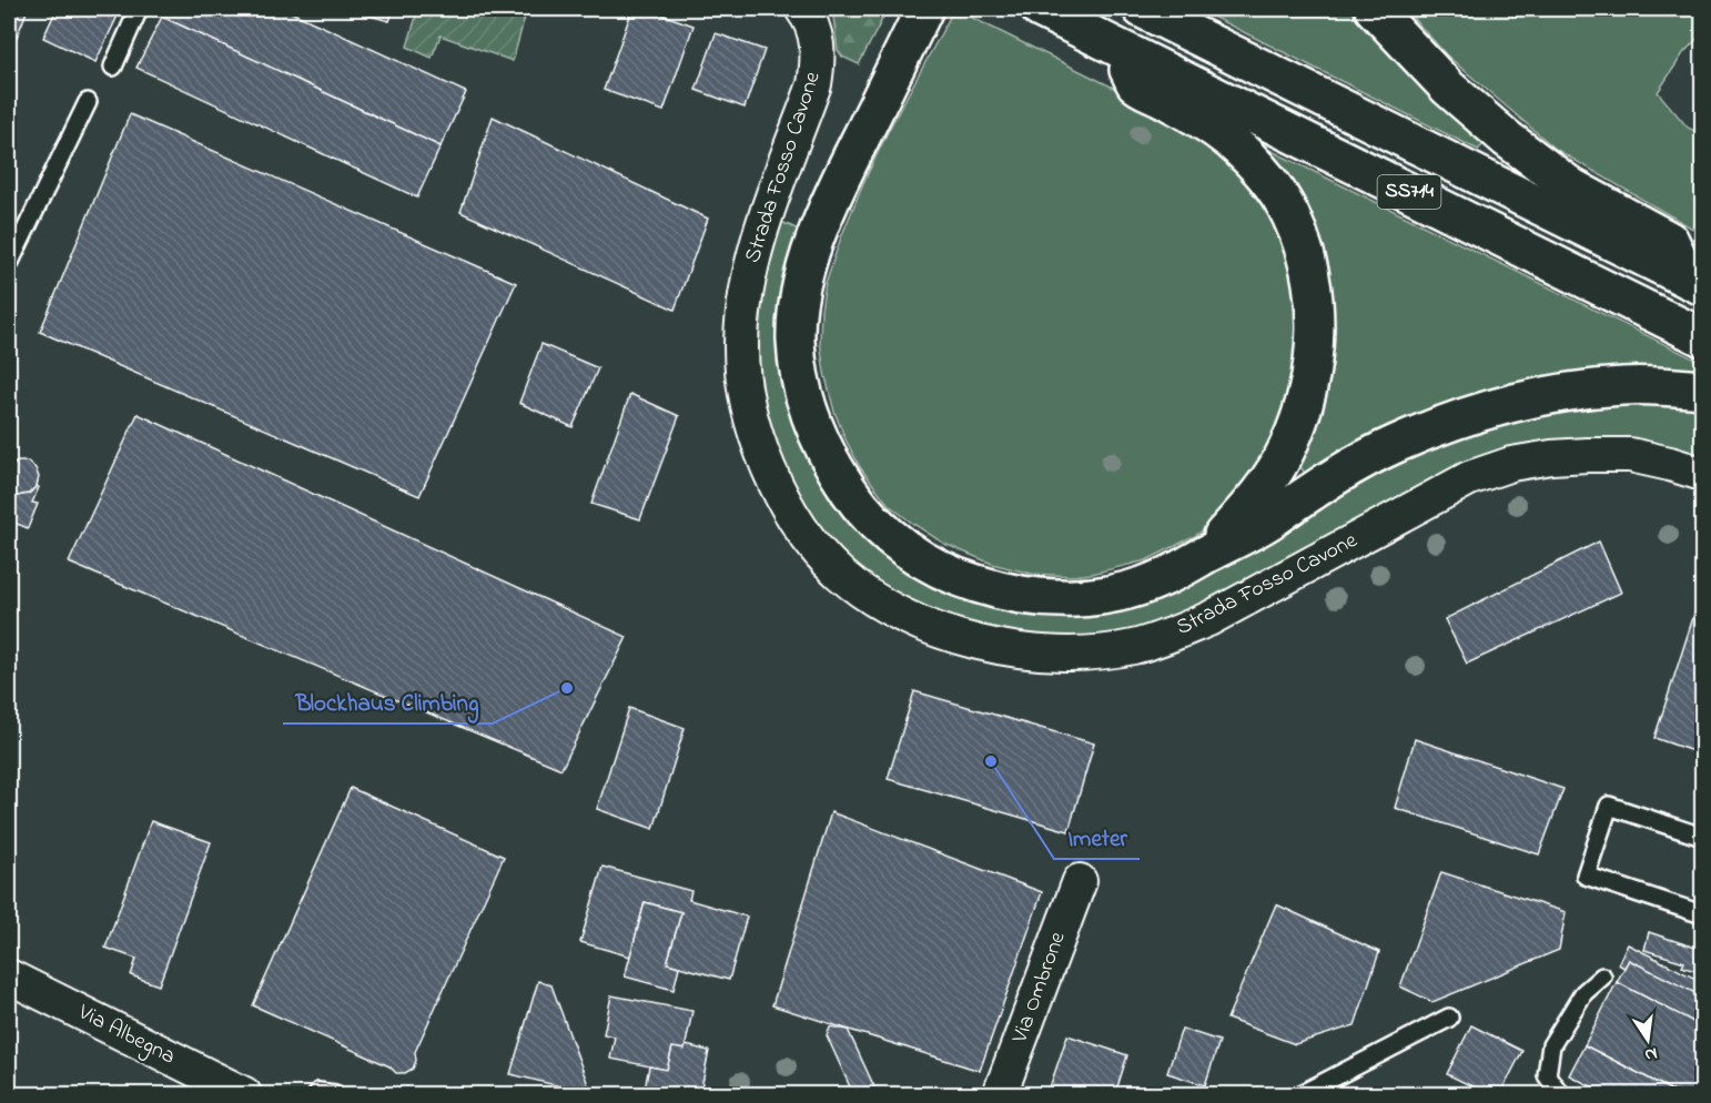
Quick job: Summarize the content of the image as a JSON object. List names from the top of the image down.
{
  "streets": {
    "highway": ["SS714"],
    "street": ["Strada Fosso Cavone", "Via Ombrone", "Via Albegna"]
  },
  "places": ["Blockhaus Climbing", "Imeter"],
  "north": "bottom"
}
